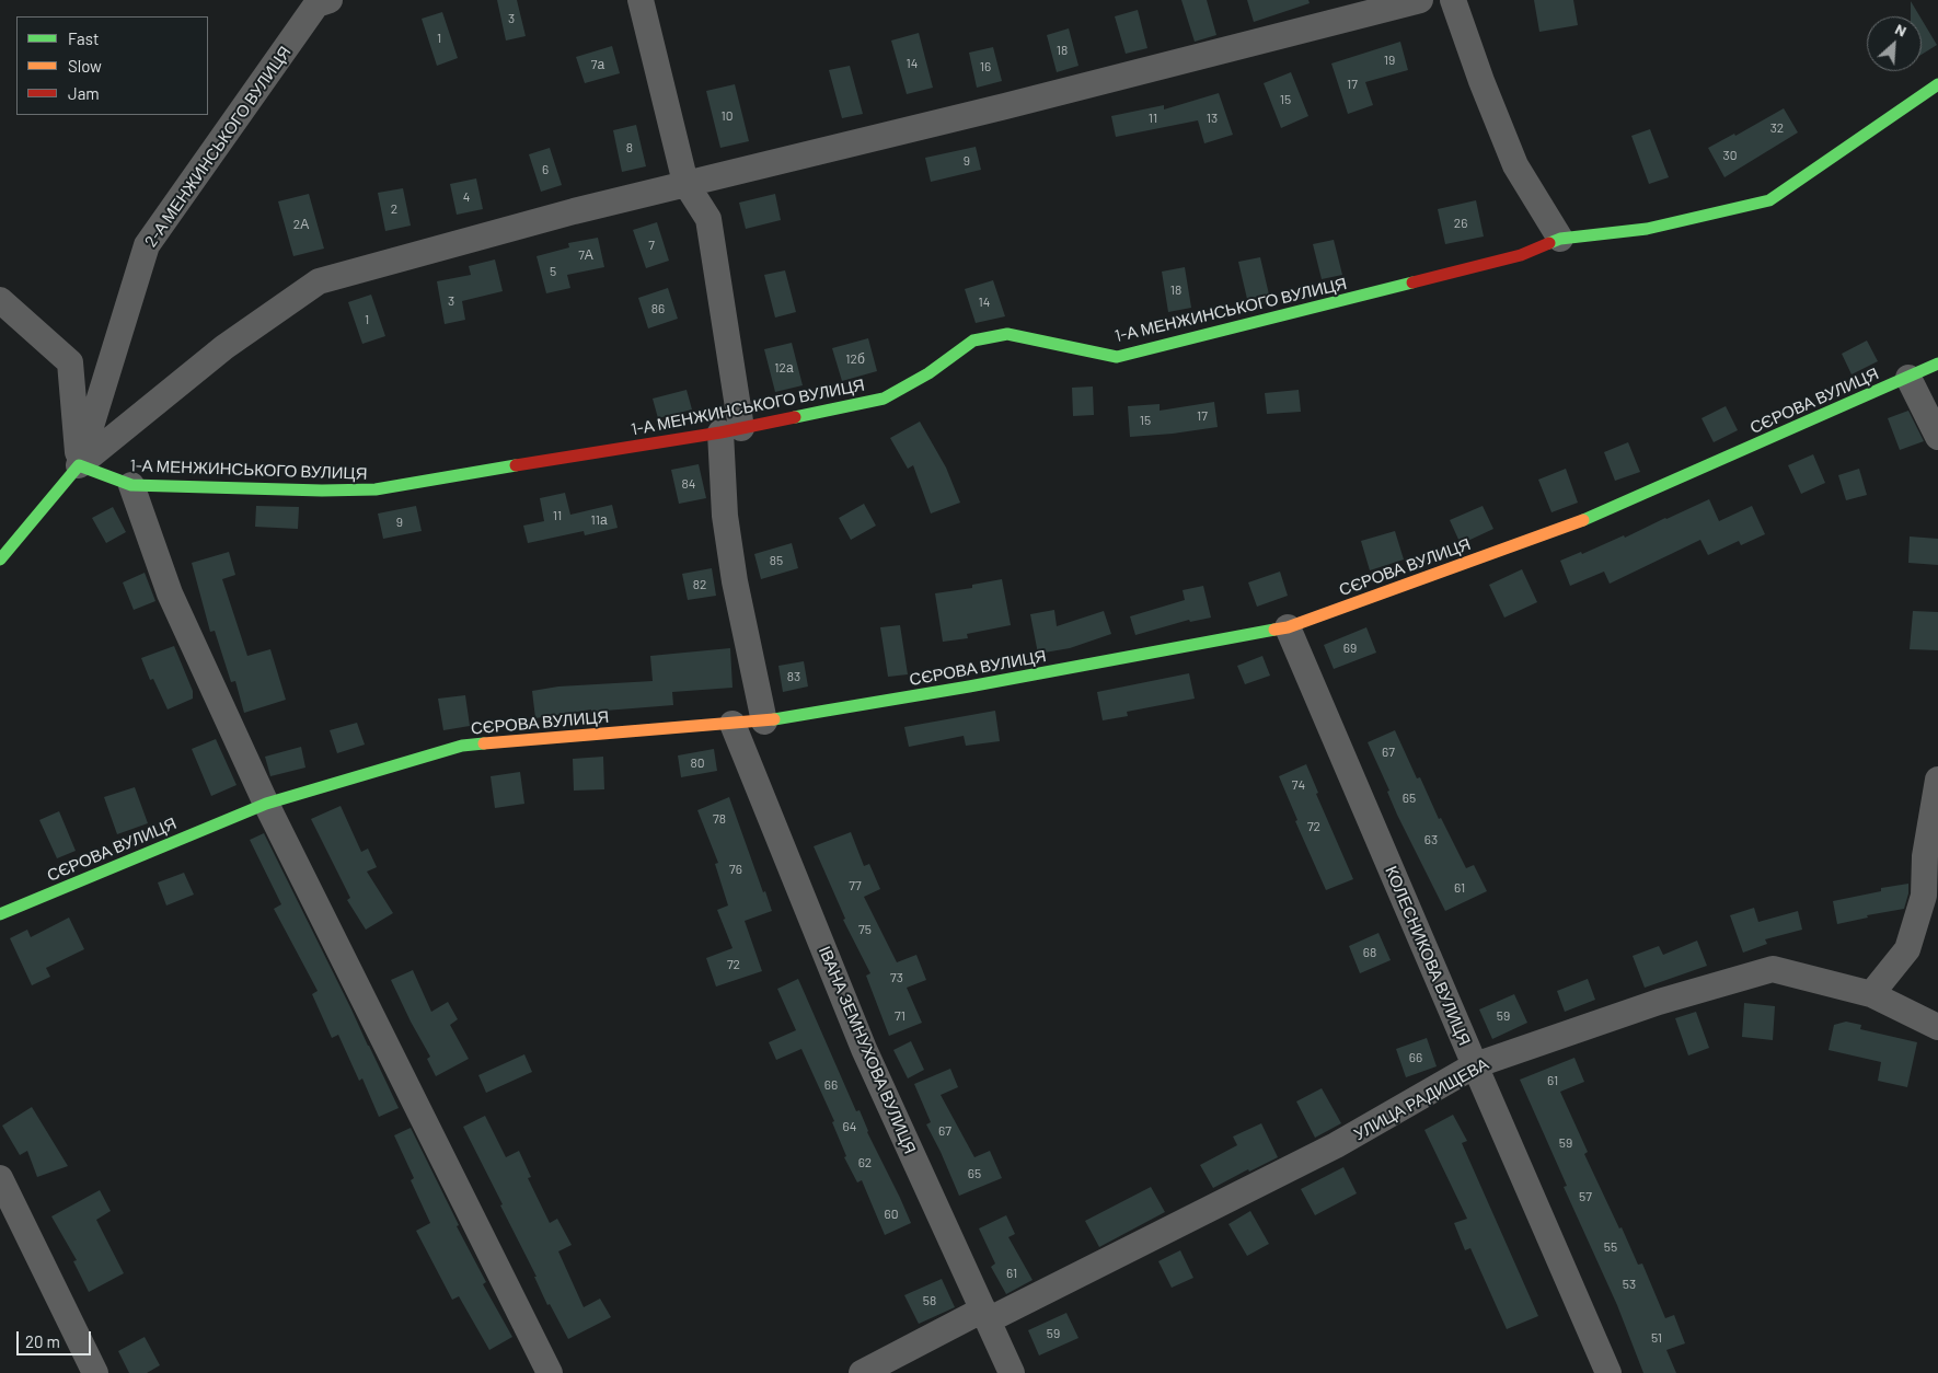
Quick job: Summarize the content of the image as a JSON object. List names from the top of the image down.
{
  "streets": {
    "street": [
      "2-А МЕНЖИНСЬКОГО ВУЛИЦЯ",
      "1-А МЕНЖИНСЬКОГО ВУЛИЦЯ",
      "СЄРОВА ВУЛИЦЯ",
      "КОЛЕСНИКОВА ВУЛИЦЯ",
      "ІВАНА ЗЕМНУХОВА ВУЛИЦЯ",
      "УЛИЦА РАДИЩЕВА"
    ]
  },
  "crossings": [
    ["2-А МЕНЖИНСЬКОГО ВУЛИЦЯ", "1-А МЕНЖИНСЬКОГО ВУЛИЦЯ"],
    ["СЄРОВА ВУЛИЦЯ", "КОЛЕСНИКОВА ВУЛИЦЯ"],
    ["СЄРОВА ВУЛИЦЯ", "ІВАНА ЗЕМНУХОВА ВУЛИЦЯ"],
    ["КОЛЕСНИКОВА ВУЛИЦЯ", "УЛИЦА РАДИЩЕВА"],
    ["ІВАНА ЗЕМНУХОВА ВУЛИЦЯ", "УЛИЦА РАДИЩЕВА"]
  ],
  "house_numbers": [
    "3",
    "1",
    "18",
    "19",
    "14",
    "7а",
    "16",
    "17",
    "15",
    "10",
    "11",
    "13",
    "32",
    "8",
    "30",
    "9",
    "6",
    "4",
    "2",
    "26",
    "2А",
    "7",
    "7А",
    "5",
    "18",
    "3",
    "14",
    "86",
    "1",
    "12б",
    "12а",
    "17",
    "15",
    "84",
    "11",
    "11а",
    "9",
    "85",
    "82",
    "69",
    "83",
    "67",
    "80",
    "74",
    "65",
    "78",
    "72",
    "63",
    "76",
    "77",
    "61",
    "75",
    "68",
    "72",
    "73",
    "71",
    "59",
    "66",
    "61",
    "66",
    "64",
    "67",
    "59",
    "62",
    "65",
    "57",
    "60",
    "55",
    "61",
    "53",
    "58",
    "59",
    "51"
  ],
  "legend": ["Fast", "Slow", "Jam"],
  "scale_bar": "20 m",
  "north": "top right"
}
